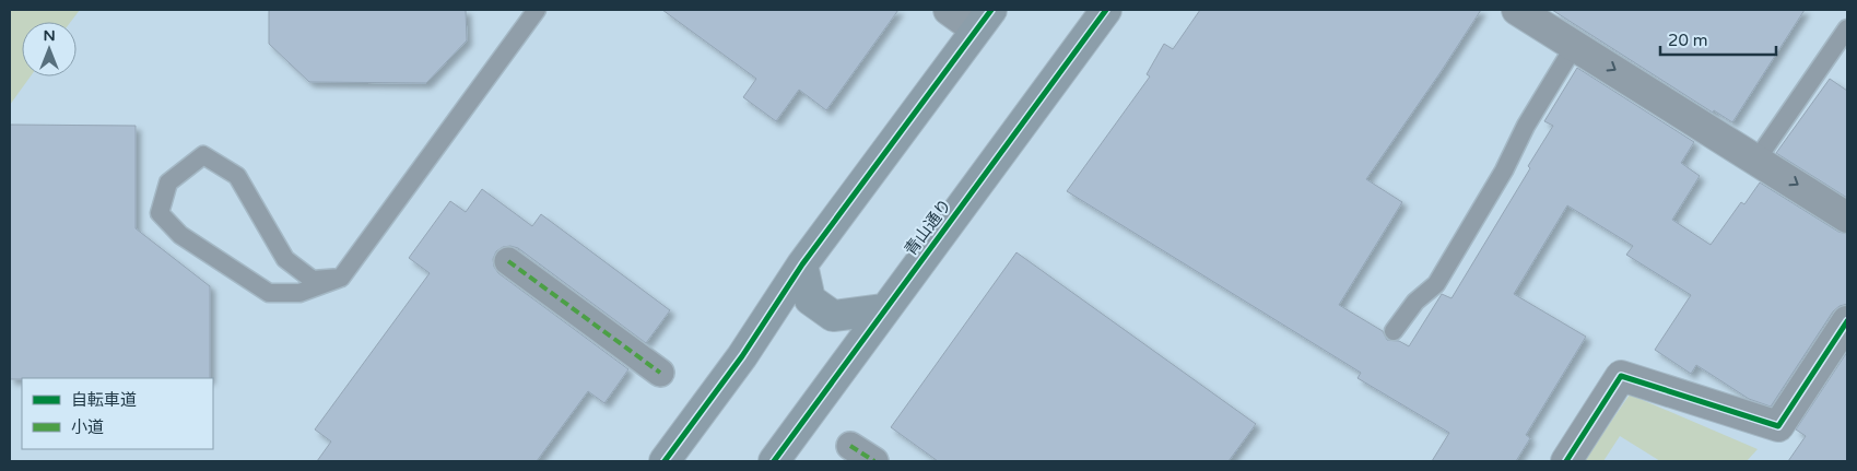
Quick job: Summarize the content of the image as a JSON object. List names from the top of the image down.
{
  "streets": {
    "highway": ["青山通り"]
  },
  "legend": ["自転車道", "小道"],
  "scale_bar": "20 m",
  "north": "top"
}
